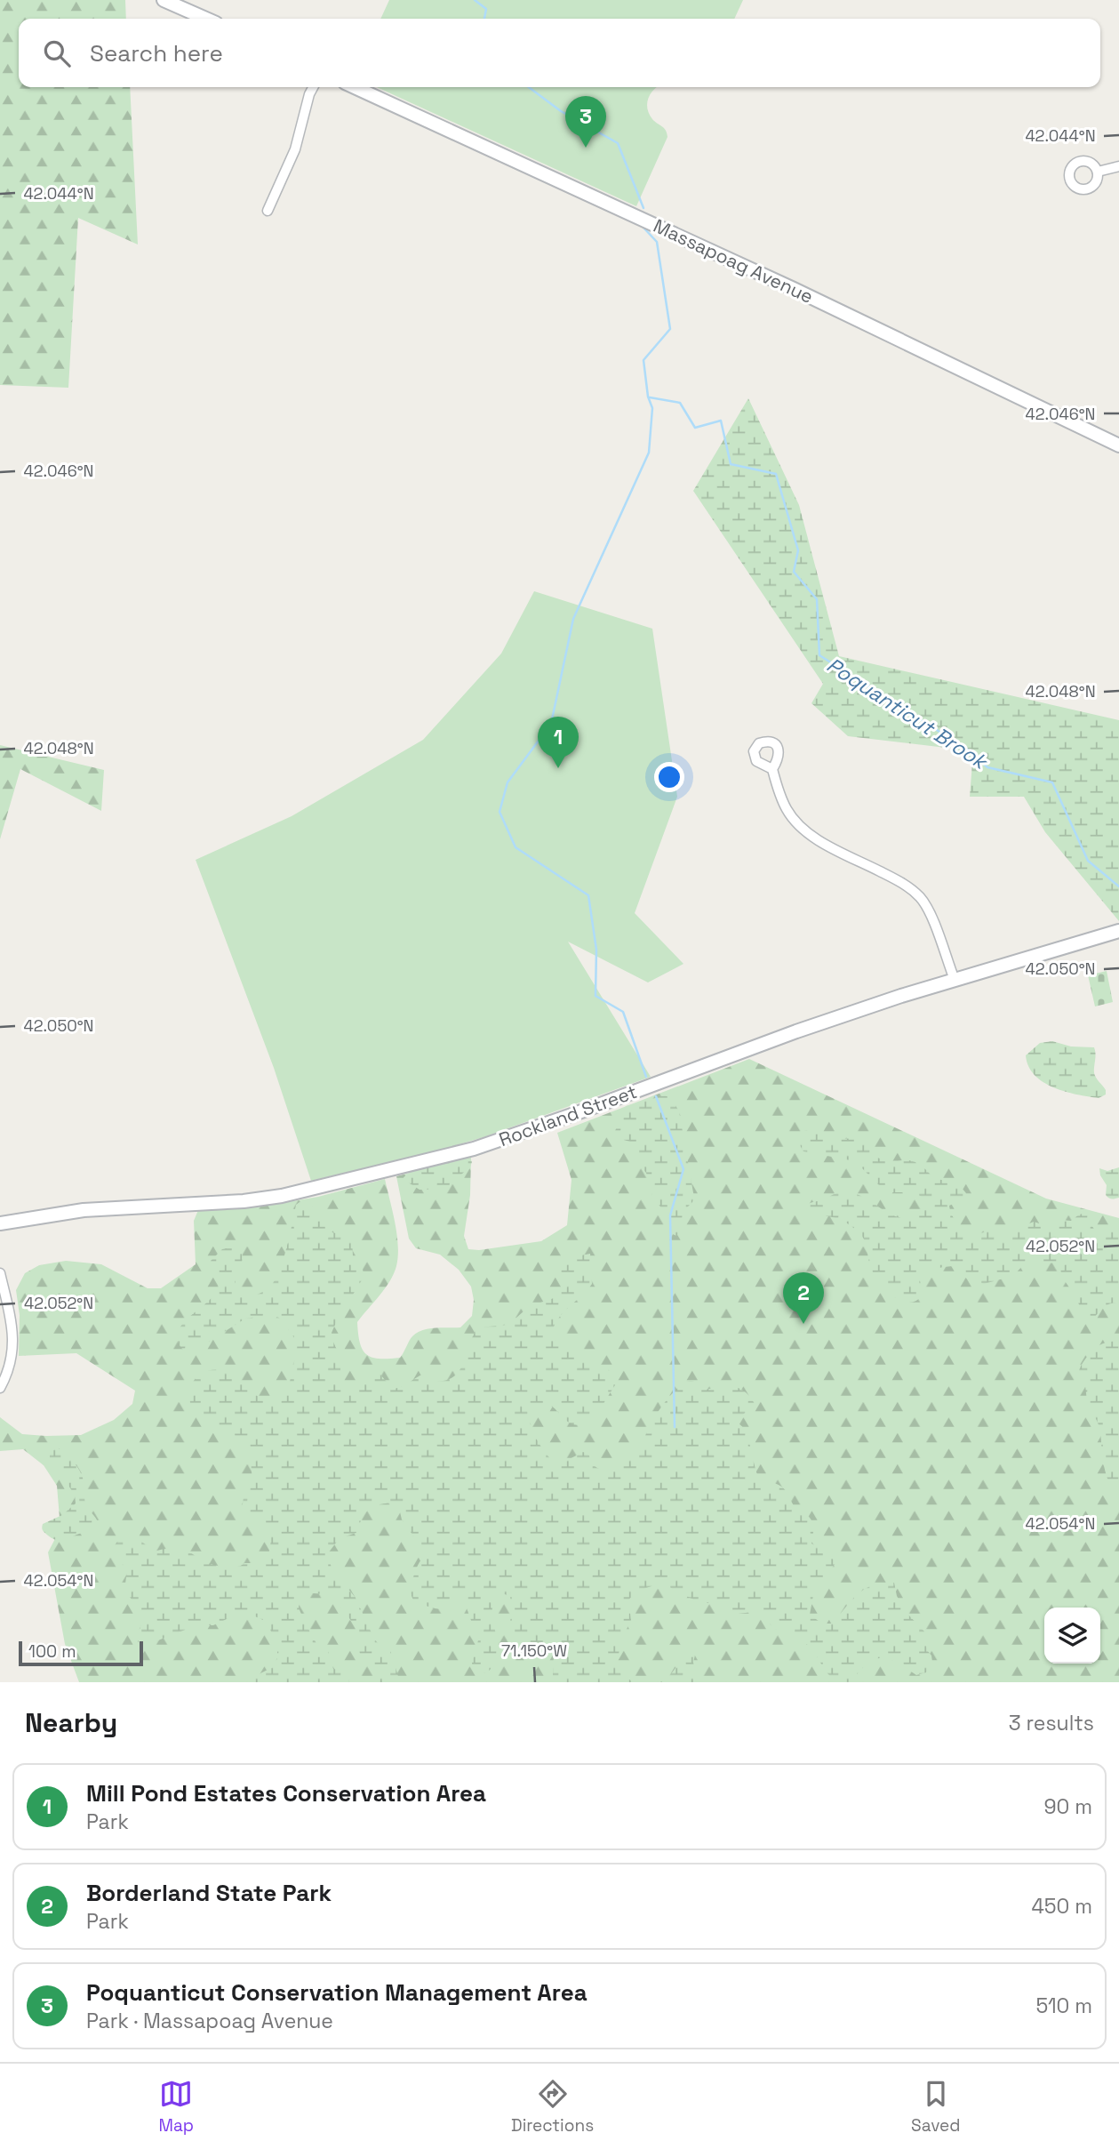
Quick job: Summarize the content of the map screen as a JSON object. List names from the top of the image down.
{
  "streets": {
    "street": ["Massapoag Avenue", "Rockland Street"]
  },
  "water": ["Poquanticut Brook"],
  "scale_bar": "100 m",
  "page": {
    "search": "Search here",
    "pins": ["3", "1", "2"],
    "scale": "100 m",
    "heading": ["Nearby", "3 results"],
    "list": [
      {
        "mark": "1",
        "name": "Mill Pond Estates Conservation Area",
        "note": "Park",
        "value": "90 m"
      },
      {
        "mark": "2",
        "name": "Borderland State Park",
        "note": "Park",
        "value": "450 m"
      },
      {
        "mark": "3",
        "name": "Poquanticut Conservation Management Area",
        "note": "Park · Massapoag Avenue",
        "value": "510 m"
      }
    ],
    "nav": ["Map", "Directions", "Saved"]
  },
  "coordinates": [
    "42.044°N",
    "42.046°N",
    "42.048°N",
    "42.050°N",
    "42.052°N",
    "42.054°N",
    "71.150°W"
  ]
}
